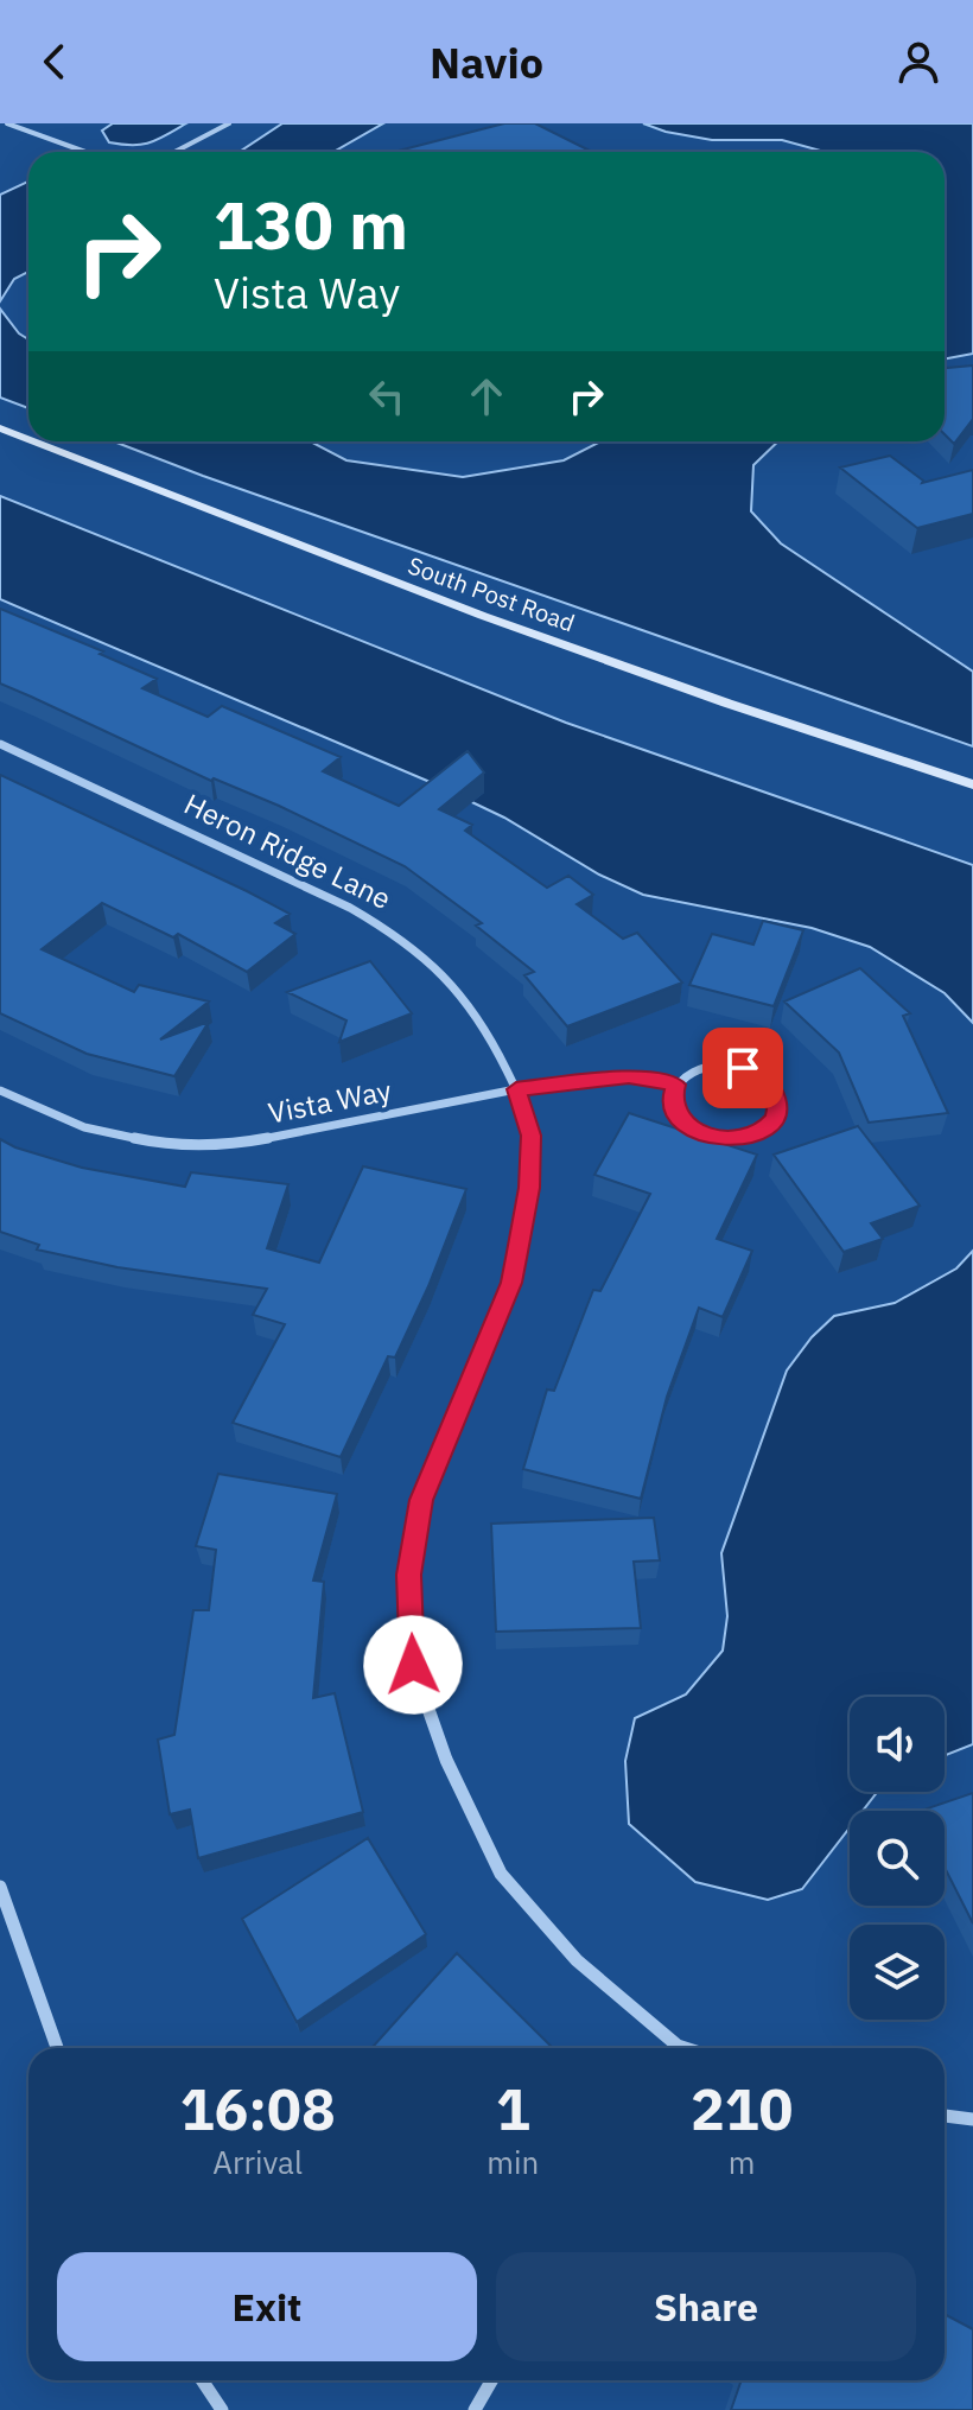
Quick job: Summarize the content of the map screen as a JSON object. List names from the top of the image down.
{
  "streets": {
    "street": ["South Post Road", "Heron Ridge Lane", "Vista Way"]
  },
  "crossings": [
    ["Heron Ridge Lane", "Vista Way"]
  ],
  "page": {
    "header": "Navio",
    "turn": ["130 m", "Vista Way"],
    "eta": [
      "16:08",
      "Arrival",
      "1",
      "min",
      "210",
      "m"
    ],
    "buttons": ["Exit", "Share"]
  }
}
